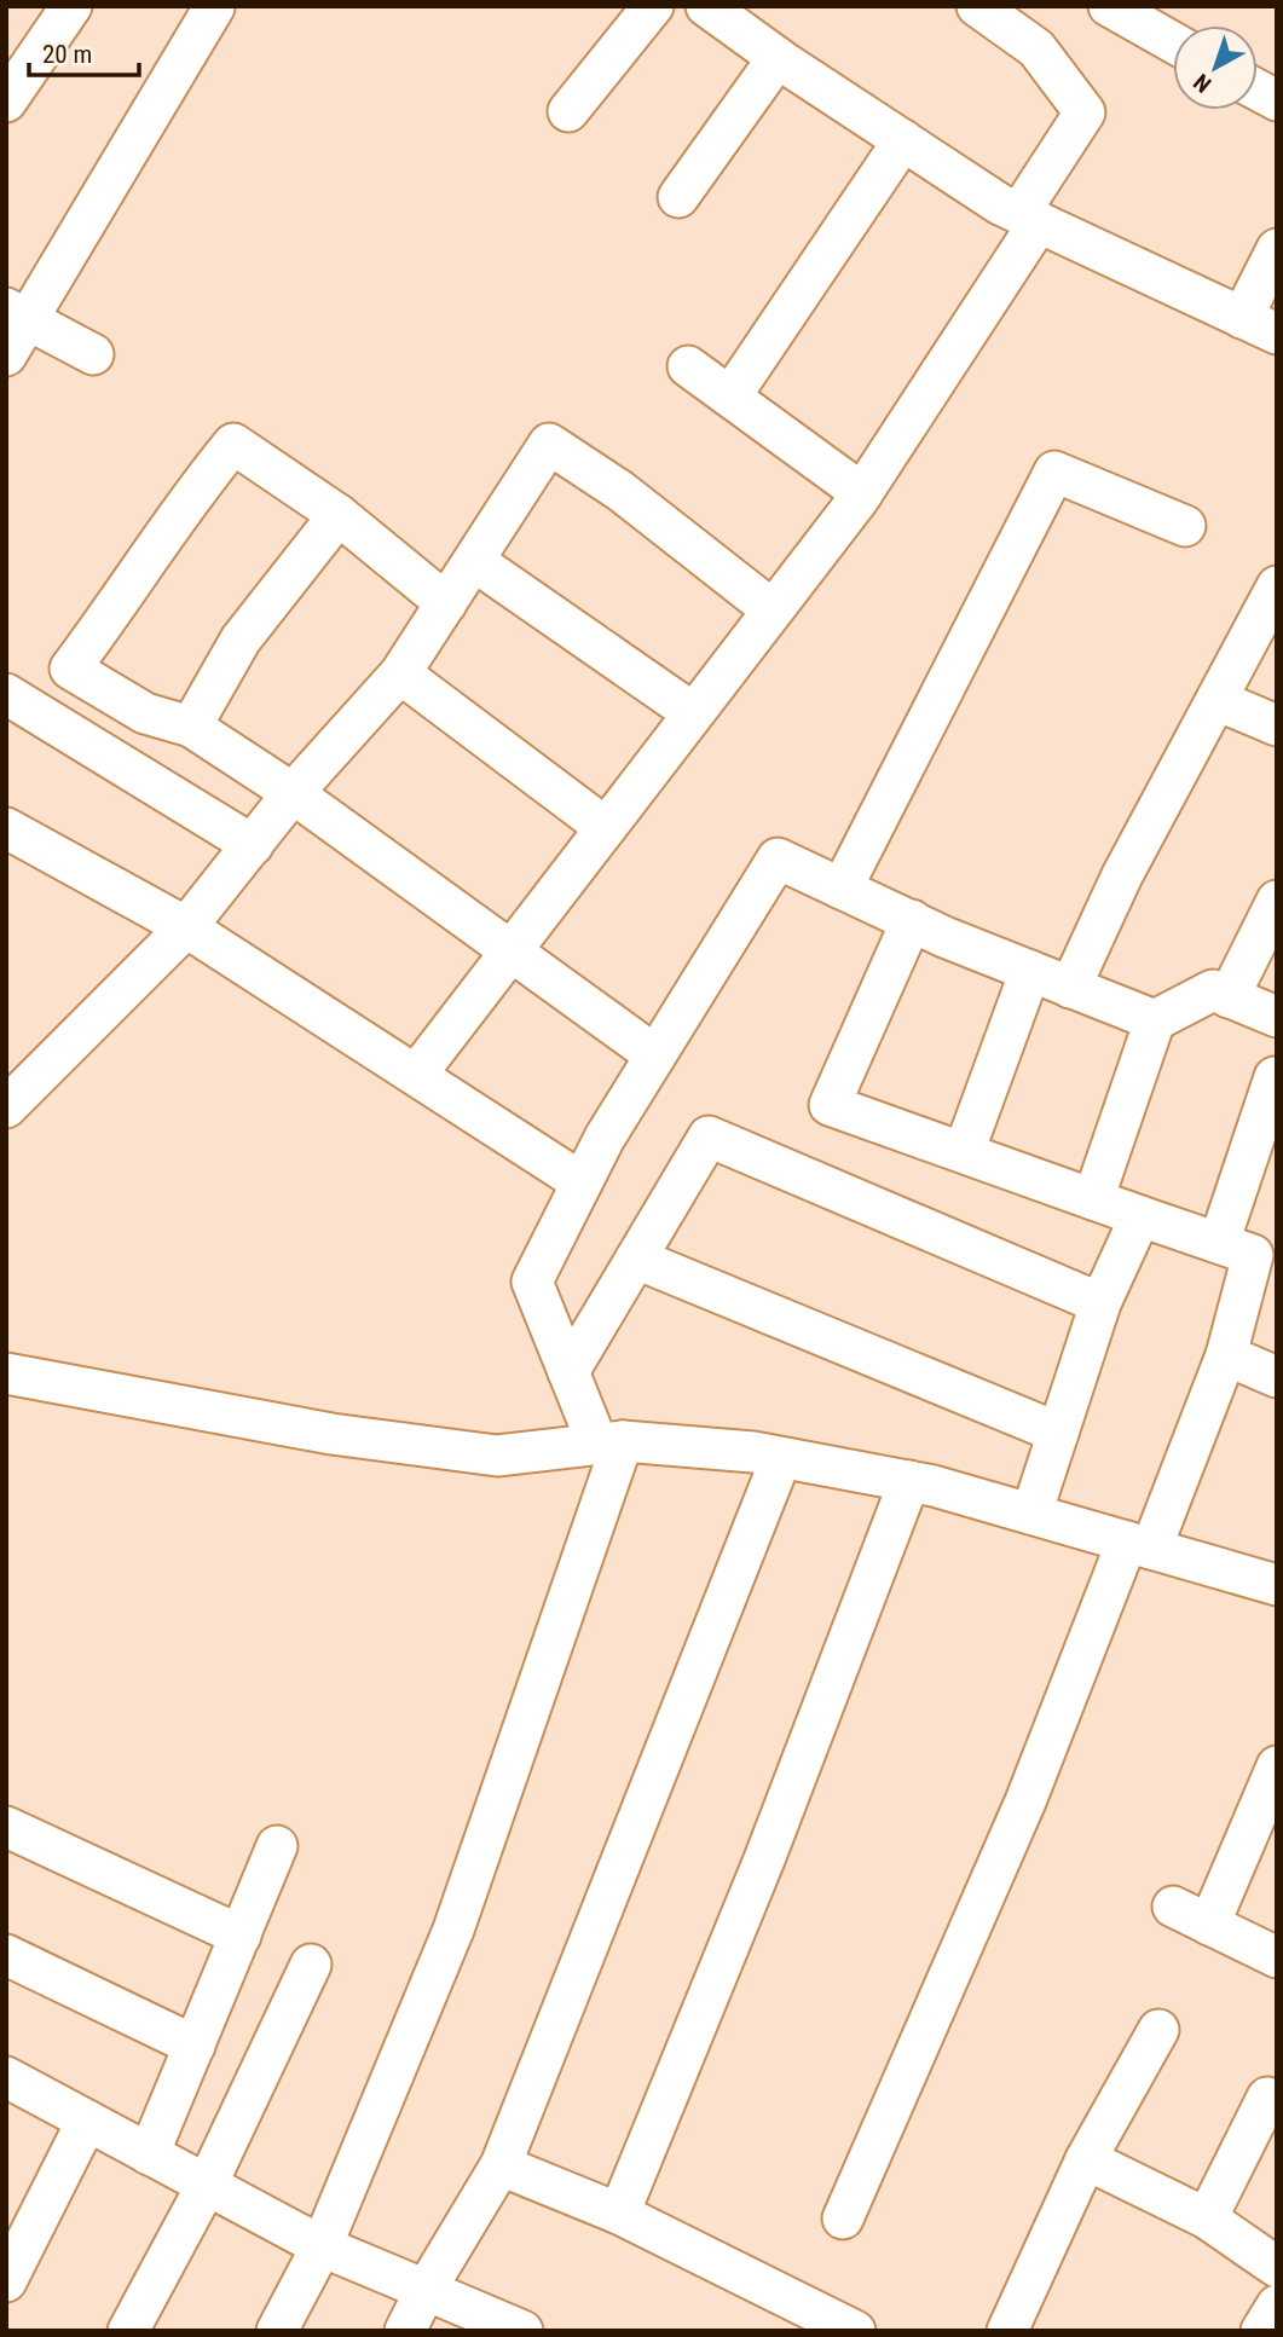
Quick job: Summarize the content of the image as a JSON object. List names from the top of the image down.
{
  "scale_bar": "20 m",
  "north": "bottom left"
}
